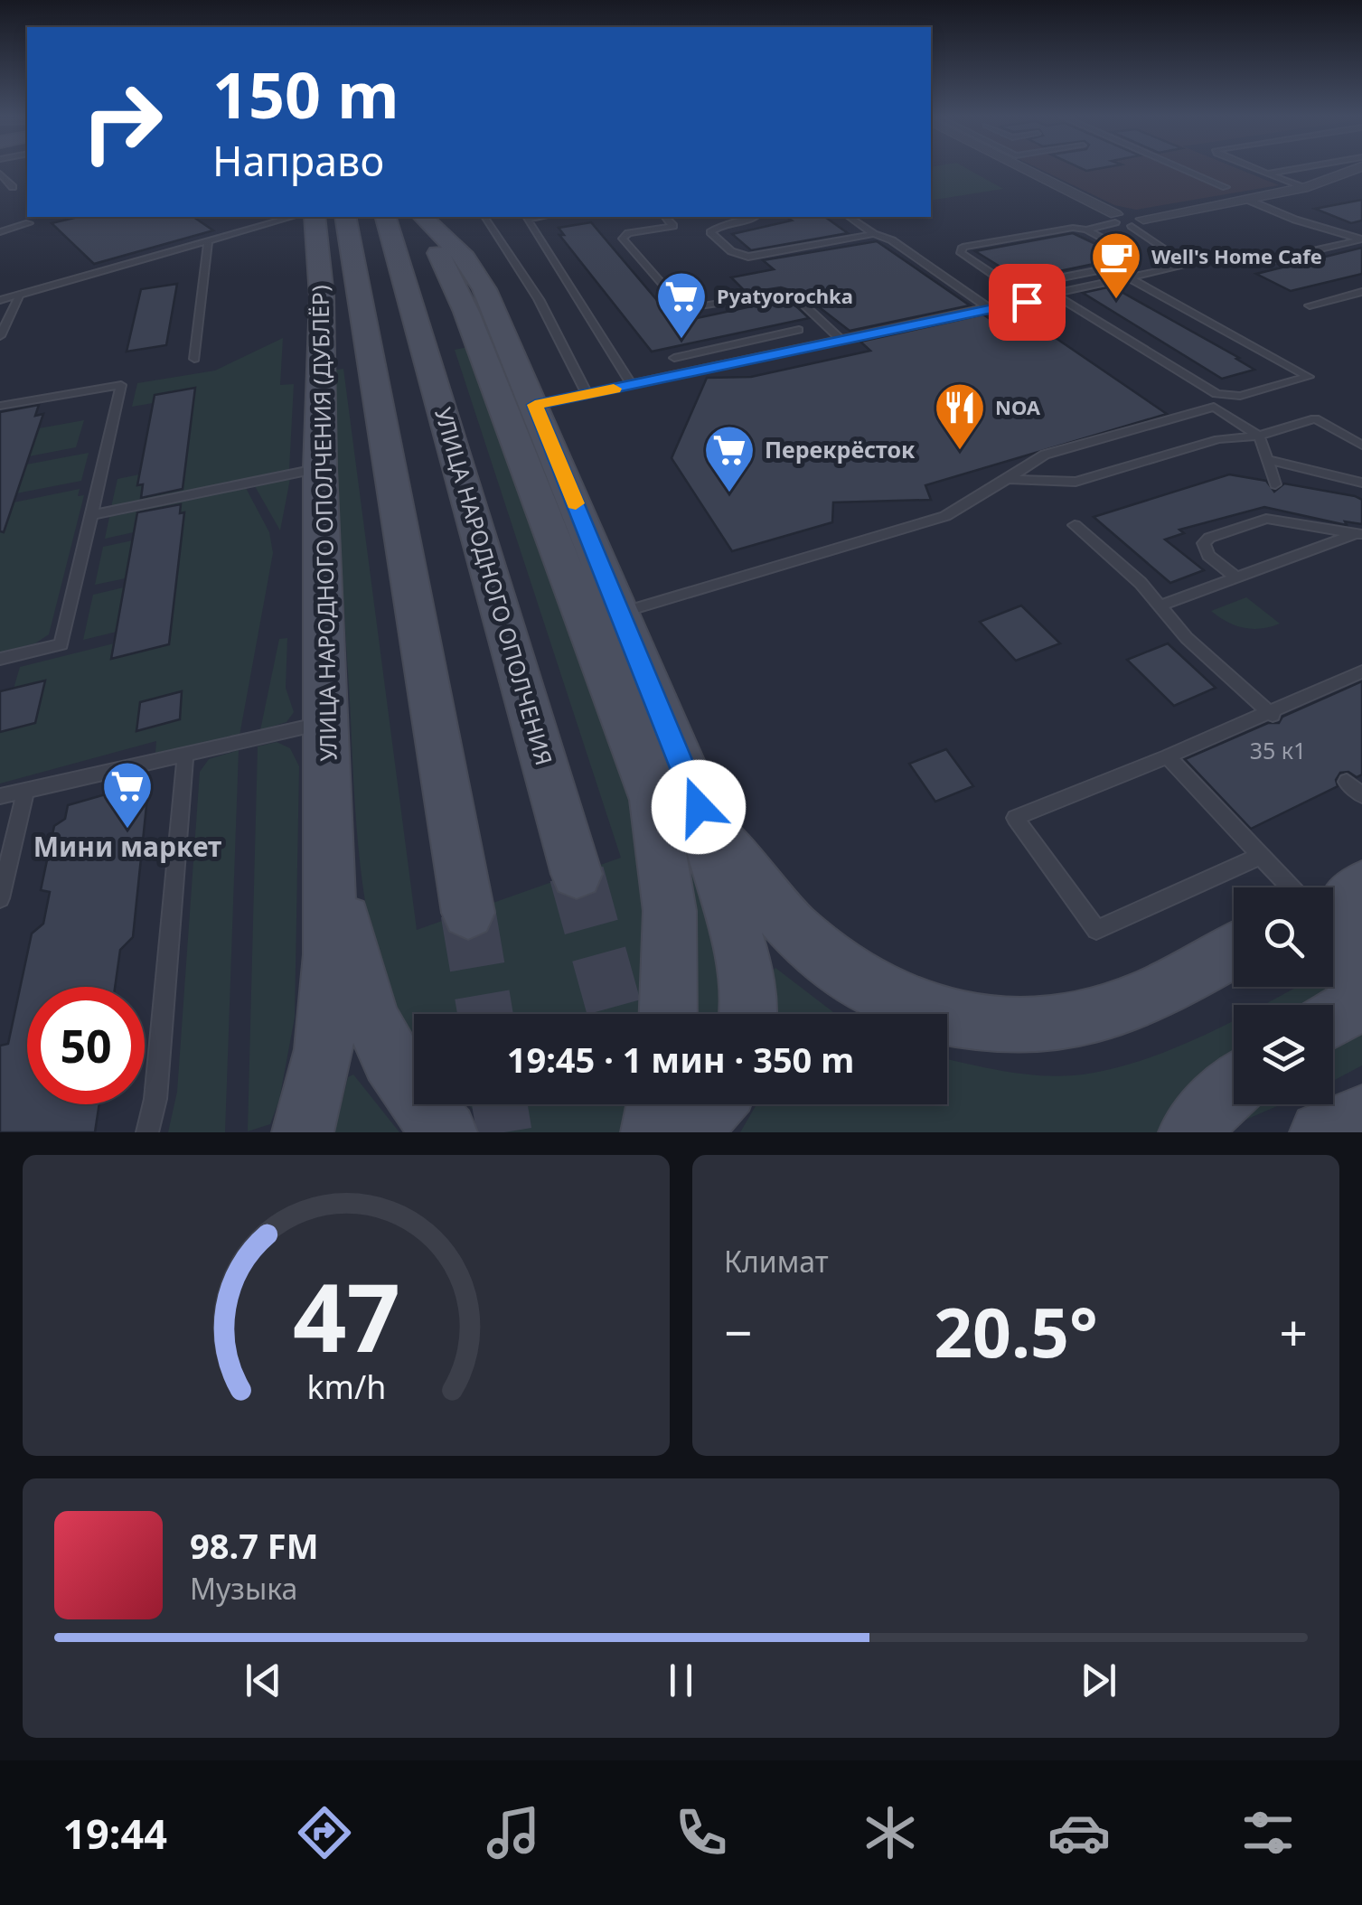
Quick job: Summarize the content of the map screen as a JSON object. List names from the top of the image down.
{
  "streets": {
    "main road": ["УЛИЦА НАРОДНОГО ОПОЛЧЕНИЯ (ДУБЛЁР)", "УЛИЦА НАРОДНОГО ОПОЛЧЕНИЯ"]
  },
  "places": {
    "cafe": ["Well's Home Cafe"],
    "supermarket": ["Pyatyorochka", "Перекрёсток", "Мини маркет"],
    "restaurant": ["NOA"]
  },
  "house_numbers": ["35 к1"],
  "page": {
    "turn": ["150 m", "Направо"],
    "limit": "50",
    "trip": "19:45 · 1 мин · 350 m",
    "tile": "Климат",
    "heat": ["−", "20.5°", "+"],
    "song": ["98.7 FM", "Музыка"],
    "tabs": "19:44",
    "gauge": ["47", "km/h"]
  }
}
